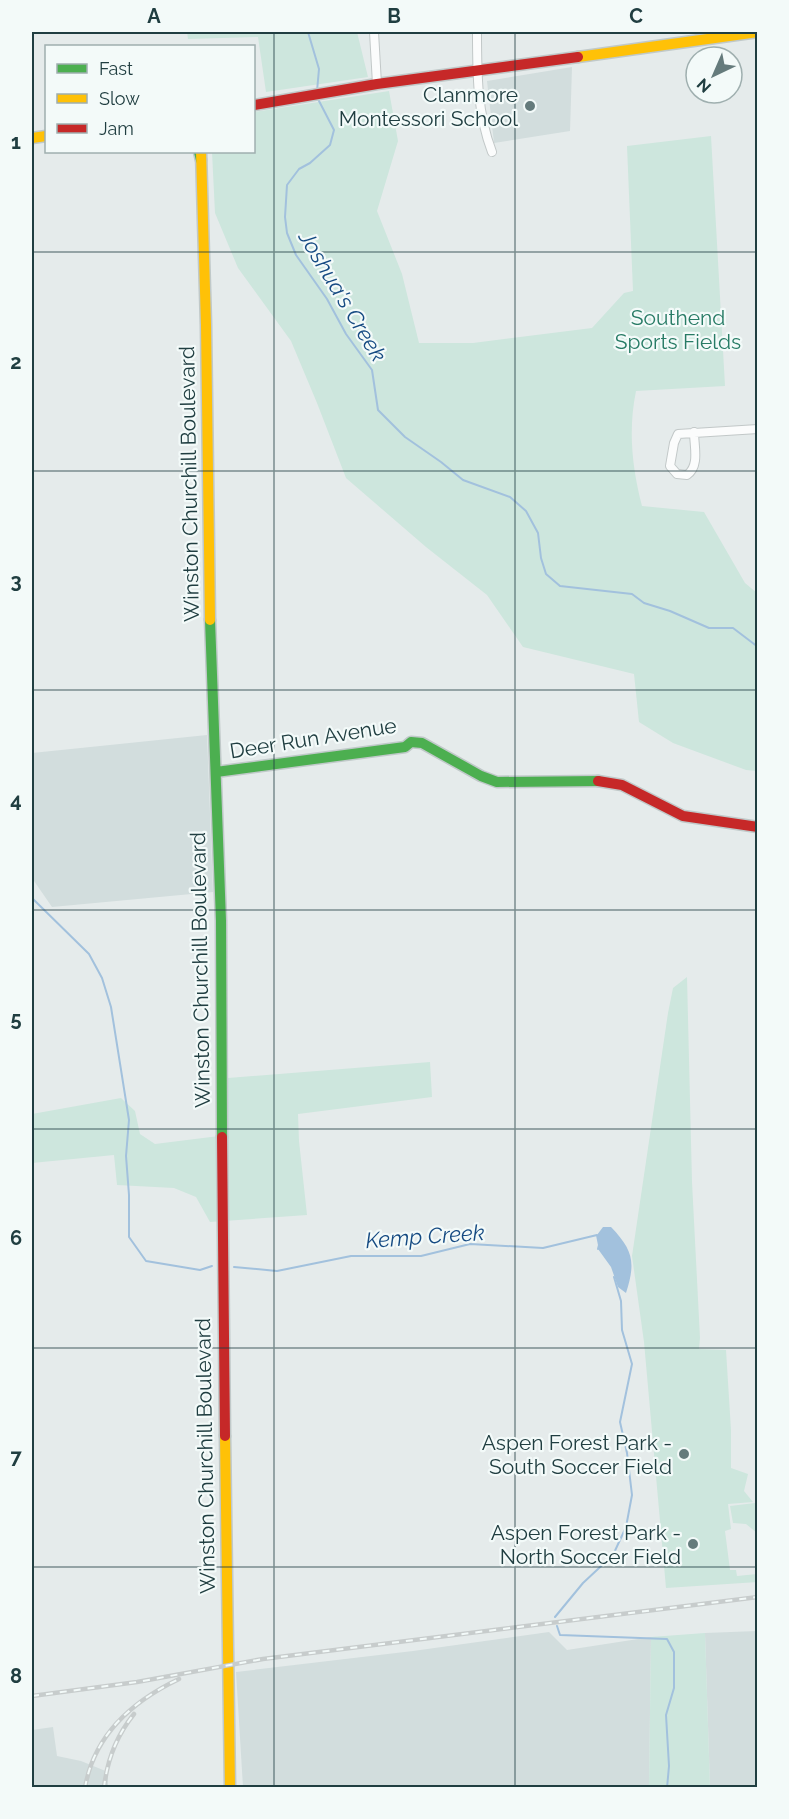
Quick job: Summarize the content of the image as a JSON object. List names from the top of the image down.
{
  "streets": {
    "main road": ["Winston Churchill Boulevard", "Deer Run Avenue"]
  },
  "crossings": [
    ["Winston Churchill Boulevard", "Deer Run Avenue"]
  ],
  "water": ["Joshua's Creek", "Kemp Creek"],
  "parks": ["Southend Sports Fields"],
  "places": ["Clanmore Montessori School", "Aspen Forest Park - South Soccer Field", "Aspen Forest Park - North Soccer Field"],
  "legend": ["Fast", "Slow", "Jam"],
  "north": "bottom left",
  "grid": {
    "columns": ["A", "B", "C"],
    "rows": [
      "1",
      "2",
      "3",
      "4",
      "5",
      "6",
      "7",
      "8"
    ]
  }
}
